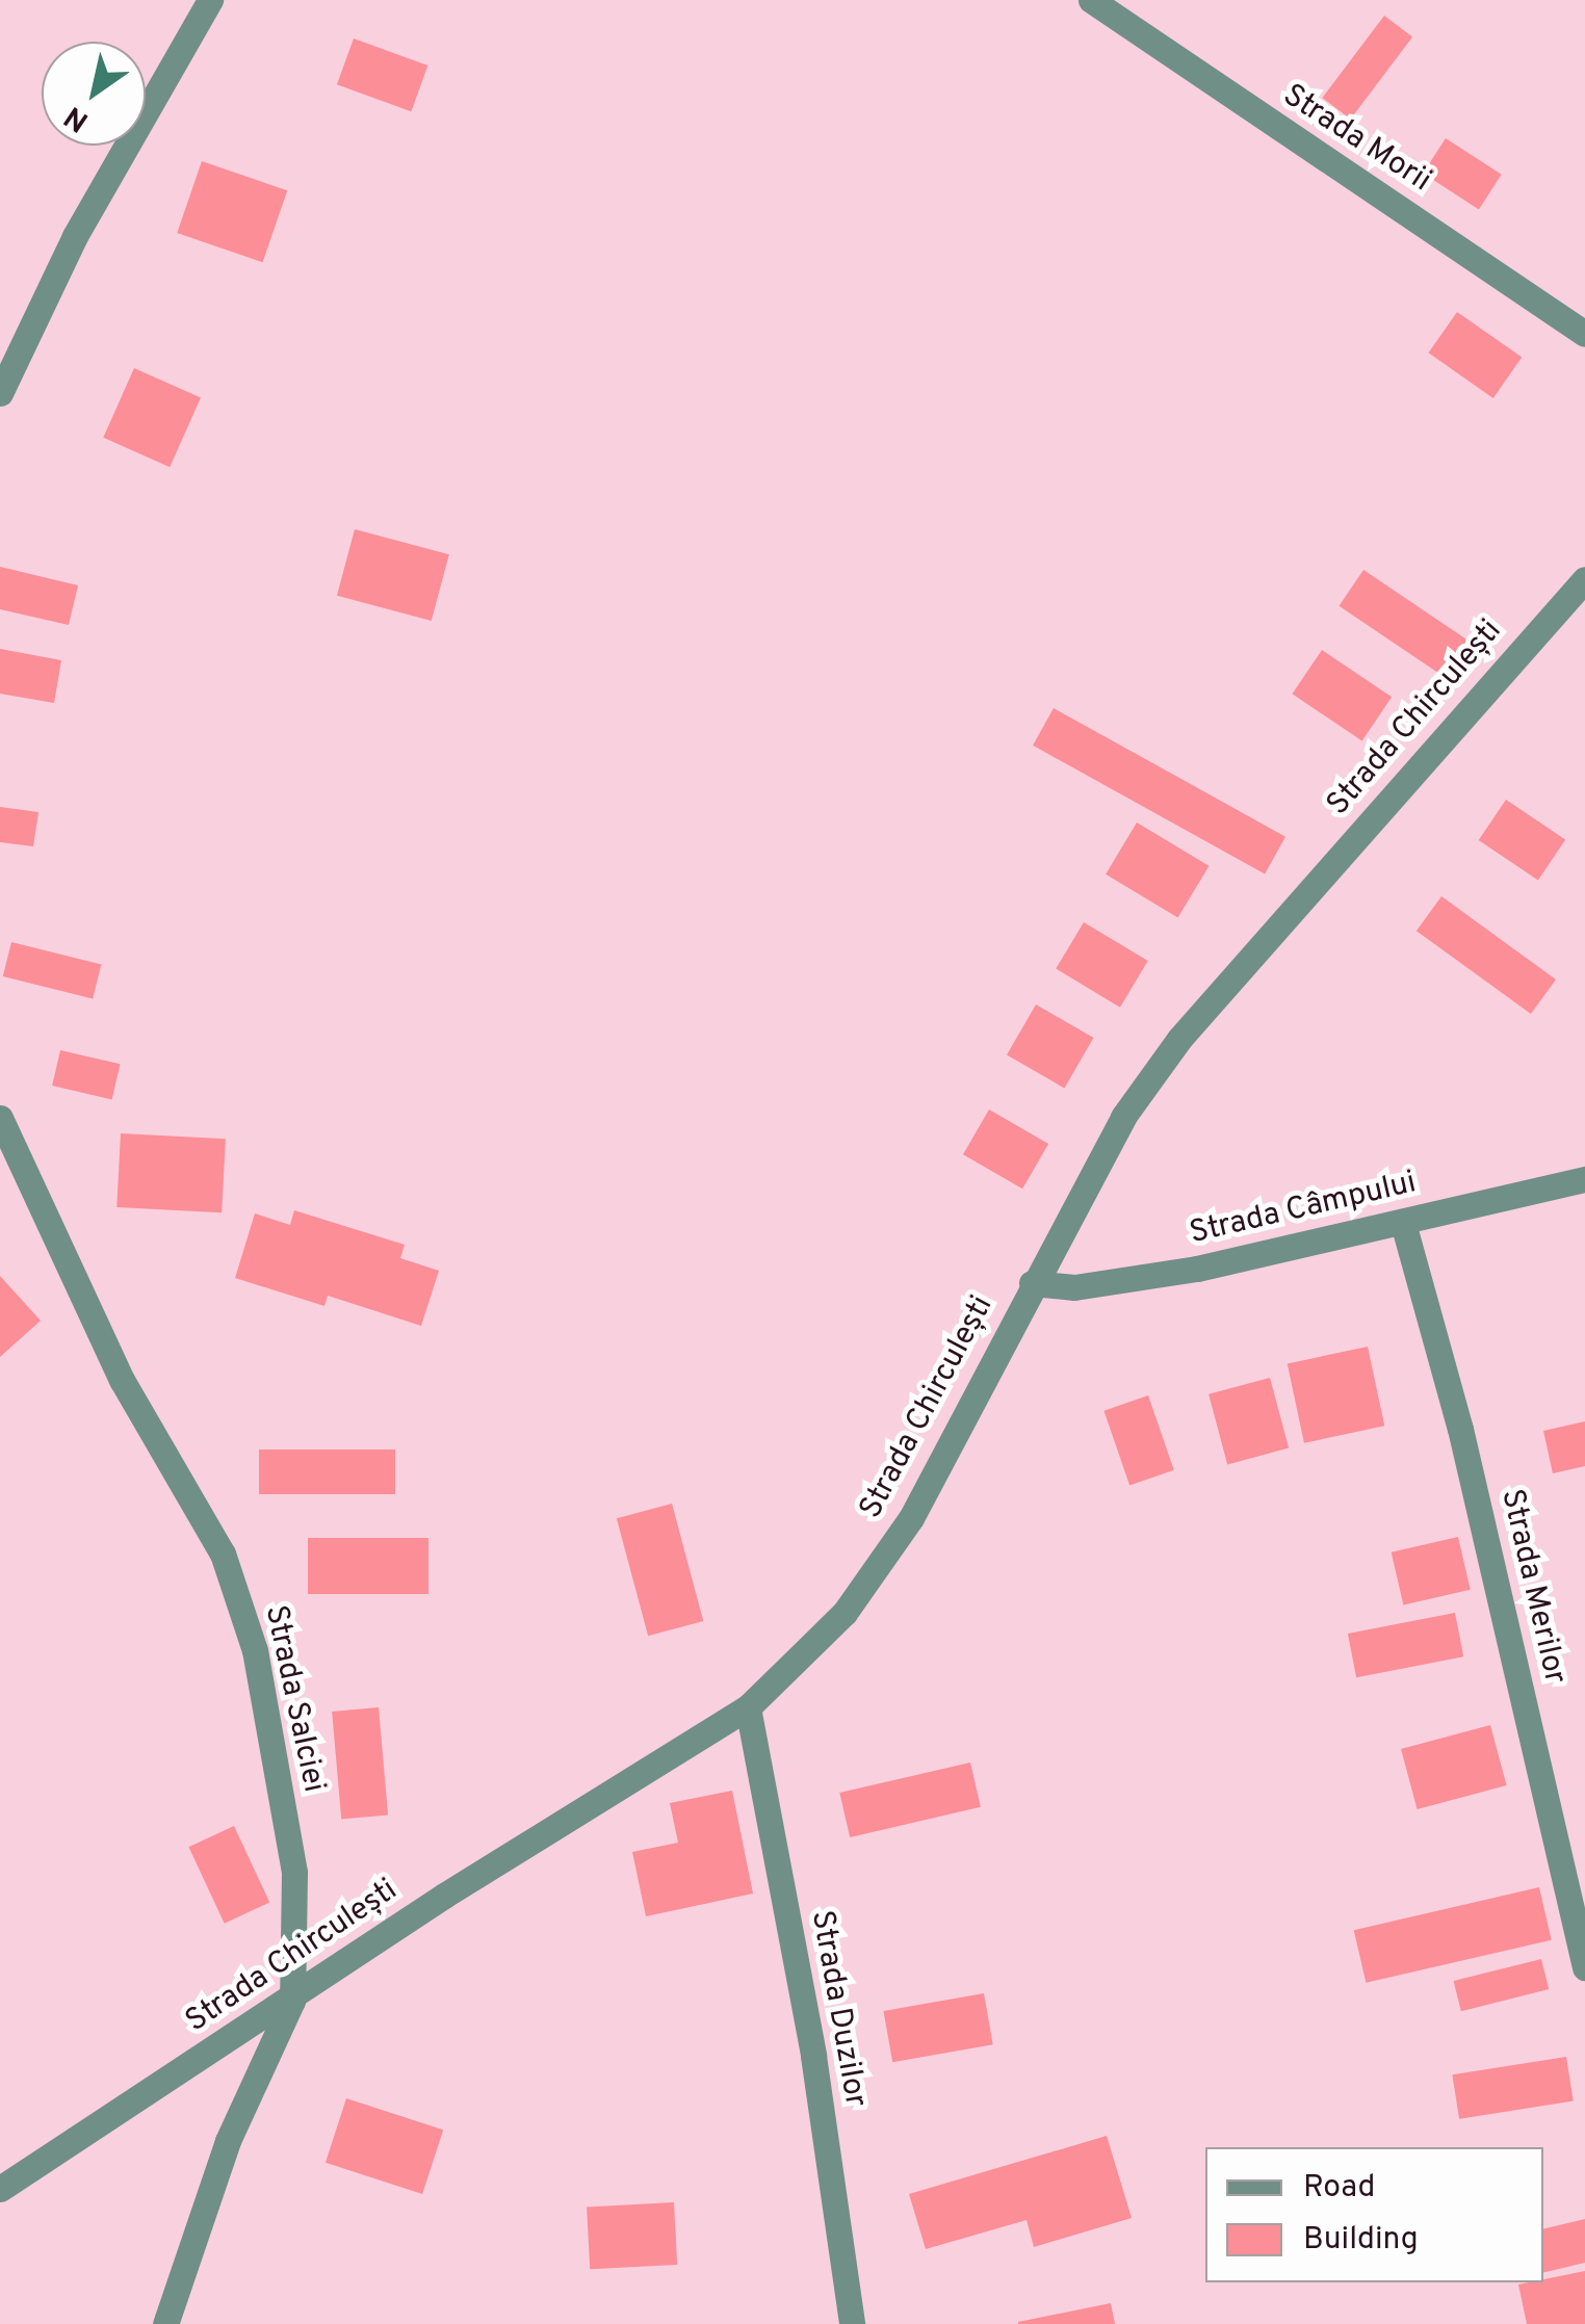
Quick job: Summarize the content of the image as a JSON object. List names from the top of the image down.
{
  "streets": {
    "street": [
      "Strada Morii",
      "Strada Chirculești",
      "Strada Câmpului",
      "Strada Merilor",
      "Strada Salciei",
      "Strada Duzilor"
    ]
  },
  "crossings": [
    ["Strada Chirculești", "Strada Câmpului"],
    ["Strada Chirculești", "Strada Salciei"],
    ["Strada Chirculești", "Strada Duzilor"],
    ["Strada Câmpului", "Strada Merilor"]
  ],
  "legend": ["Road", "Building"],
  "north": "bottom left"
}
